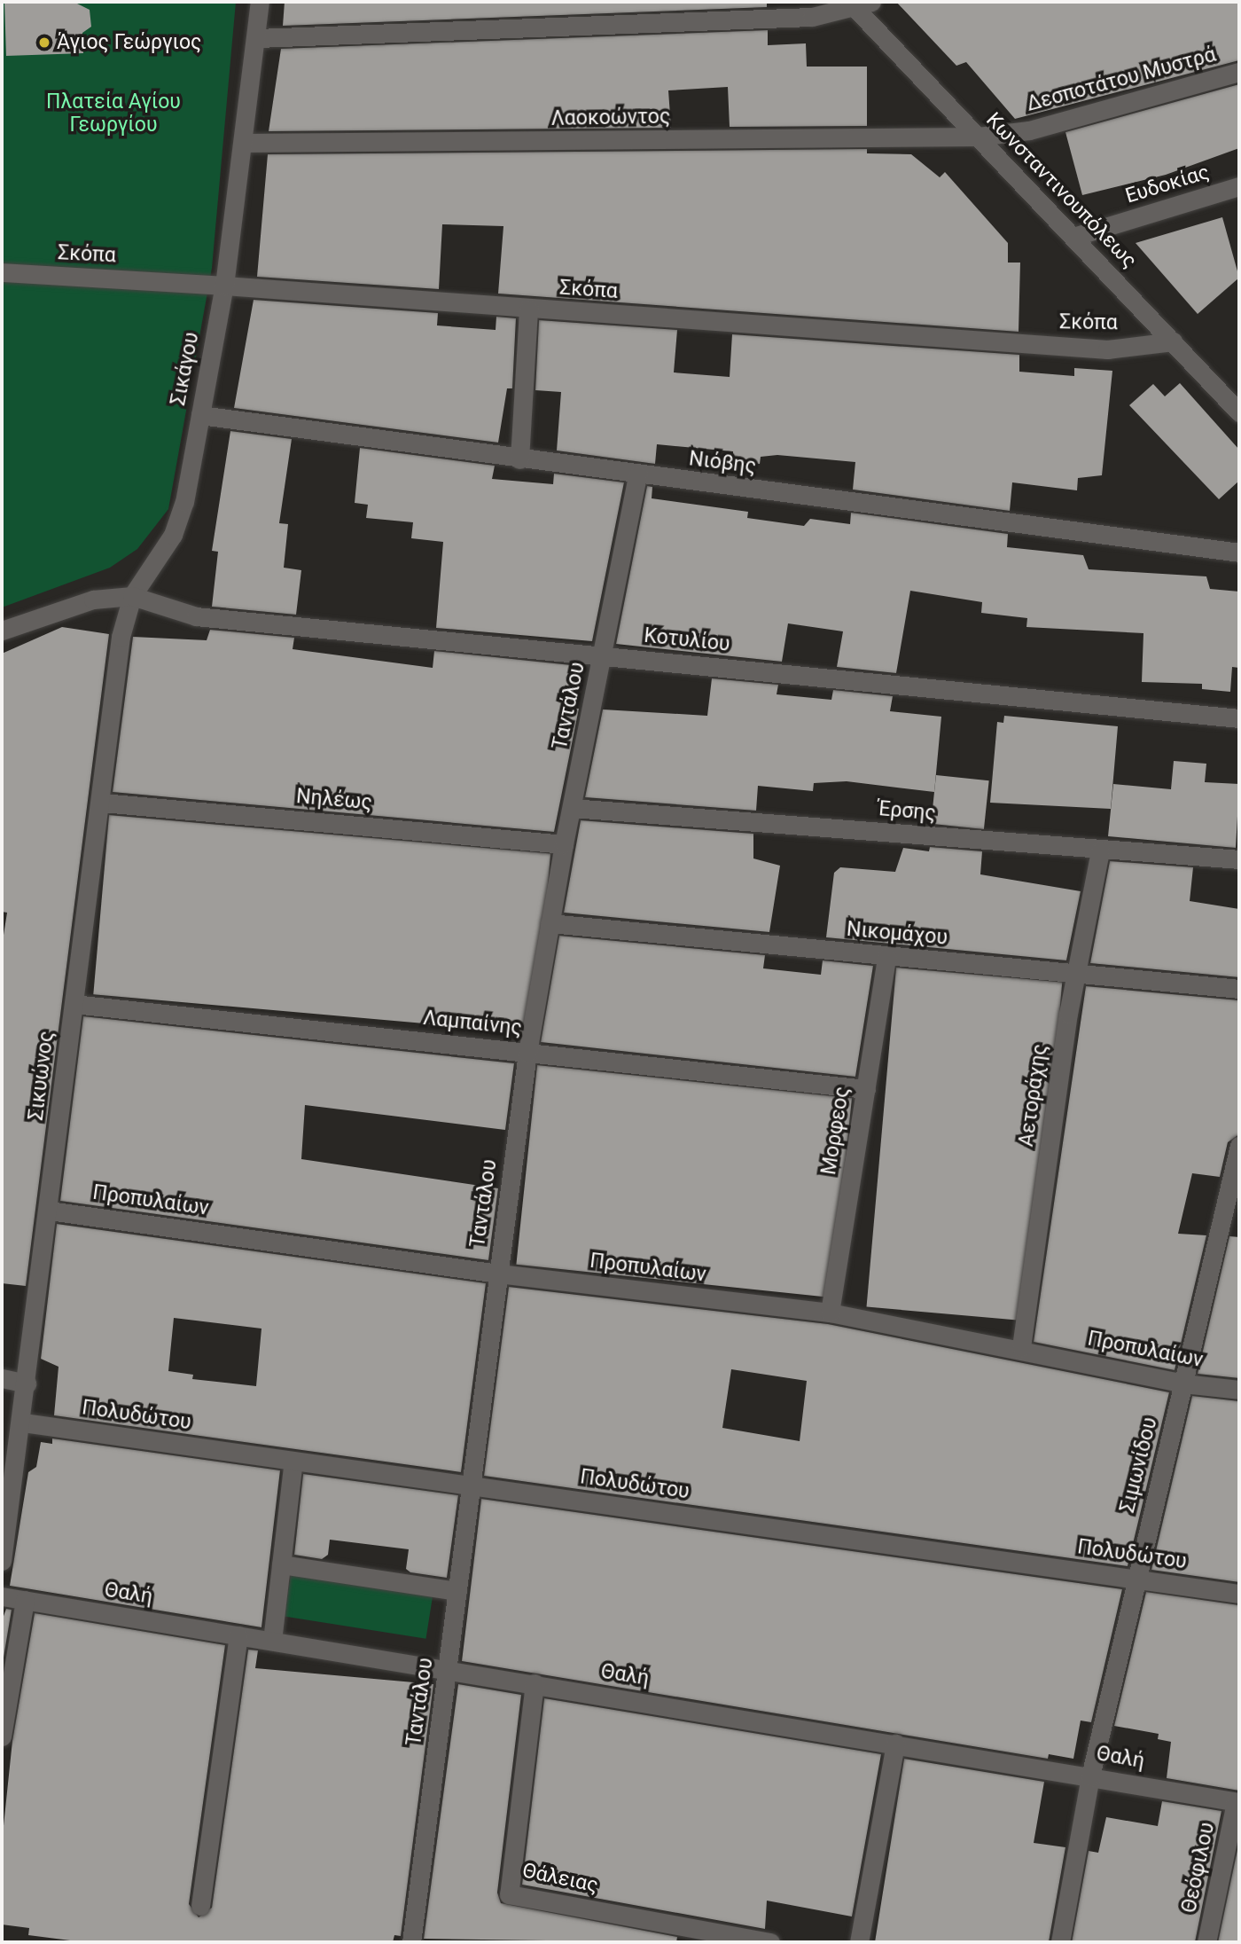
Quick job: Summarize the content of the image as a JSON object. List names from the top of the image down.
{
  "streets": {
    "street": [
      "Δεσποτάτου Μυστρά",
      "Λαοκοώντος",
      "Ευδοκίας",
      "Κωνσταντινουπόλεως",
      "Σκόπα",
      "Σικάγου",
      "Νιόβης",
      "Κοτυλίου",
      "Ταντάλου",
      "Νηλέως",
      "Έρσης",
      "Νικομάχου",
      "Λαμπαίνης",
      "Σικυώνος",
      "Αετοράχης",
      "Μορφεος",
      "Προπυλαίων",
      "Πολυδώτου",
      "Σιμωνίδου",
      "Θαλή",
      "Θεόφιλου",
      "Θάλειας"
    ]
  },
  "crossings": [
    ["Δεσποτάτου Μυστρά", "Λαοκοώντος"],
    ["Δεσποτάτου Μυστρά", "Κωνσταντινουπόλεως"],
    ["Λαοκοώντος", "Κωνσταντινουπόλεως"],
    ["Λαοκοώντος", "Σικάγου"],
    ["Ευδοκίας", "Κωνσταντινουπόλεως"],
    ["Κωνσταντινουπόλεως", "Σκόπα"],
    ["Σκόπα", "Σικάγου"],
    ["Σικάγου", "Νιόβης"],
    ["Σικάγου", "Κοτυλίου"],
    ["Σικάγου", "Σικυώνος"],
    ["Νιόβης", "Ταντάλου"],
    ["Κοτυλίου", "Ταντάλου"],
    ["Κοτυλίου", "Σικυώνος"],
    ["Ταντάλου", "Νηλέως"],
    ["Ταντάλου", "Έρσης"],
    ["Ταντάλου", "Νικομάχου"],
    ["Ταντάλου", "Λαμπαίνης"],
    ["Ταντάλου", "Προπυλαίων"],
    ["Ταντάλου", "Πολυδώτου"],
    ["Ταντάλου", "Θαλή"],
    ["Νηλέως", "Σικυώνος"],
    ["Έρσης", "Αετοράχης"],
    ["Νικομάχου", "Αετοράχης"],
    ["Νικομάχου", "Μορφεος"],
    ["Λαμπαίνης", "Σικυώνος"],
    ["Λαμπαίνης", "Μορφεος"],
    ["Σικυώνος", "Προπυλαίων"],
    ["Σικυώνος", "Πολυδώτου"],
    ["Αετοράχης", "Προπυλαίων"],
    ["Μορφεος", "Προπυλαίων"],
    ["Προπυλαίων", "Σιμωνίδου"],
    ["Πολυδώτου", "Σιμωνίδου"],
    ["Σιμωνίδου", "Θαλή"],
    ["Θαλή", "Θεόφιλου"],
    ["Θαλή", "Θάλειας"]
  ],
  "parks": ["Πλατεία Αγίου Γεωργίου"],
  "places": ["Άγιος Γεώργιος"]
}
